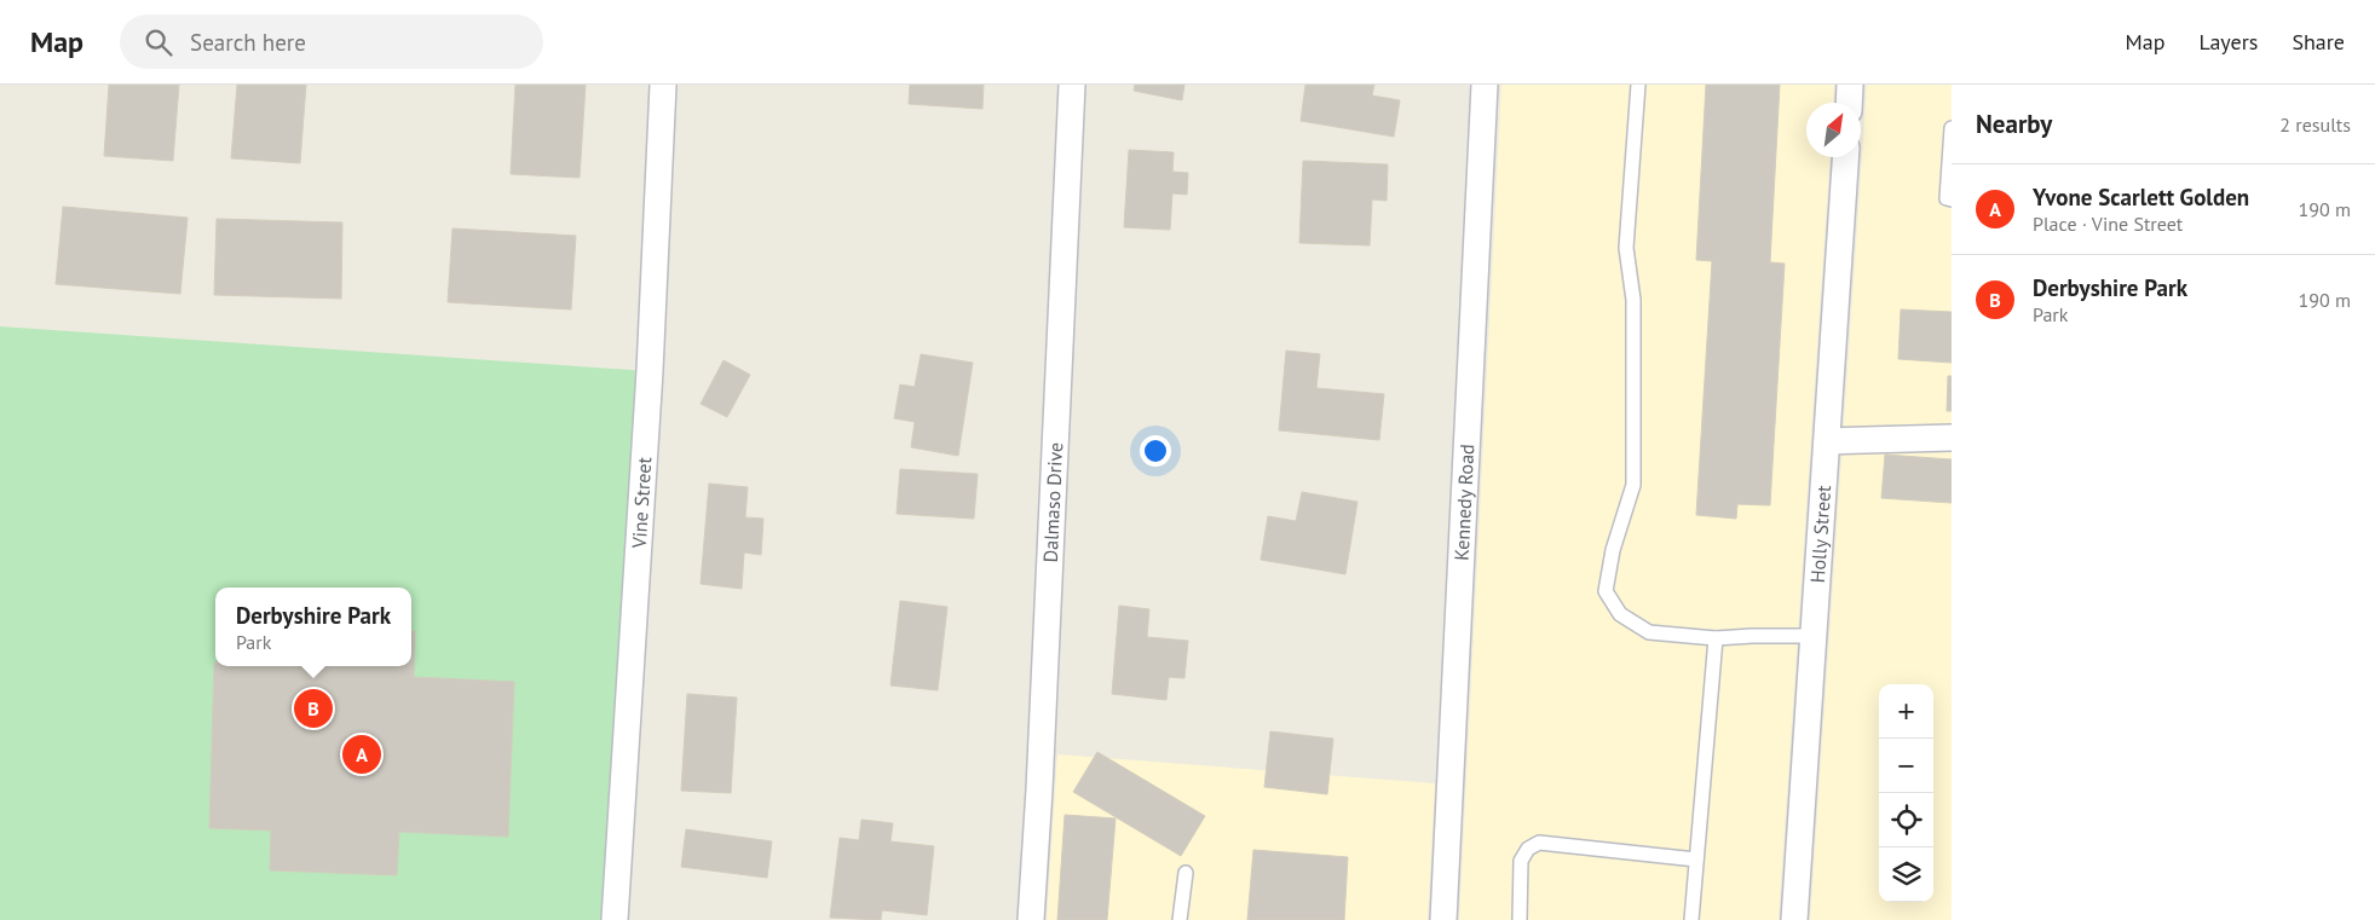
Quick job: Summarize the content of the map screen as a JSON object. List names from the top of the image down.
{
  "streets": {
    "street": [
      "Vine Street",
      "Dalmaso Drive",
      "Kennedy Road",
      "Holly Street"
    ]
  },
  "north": "top right",
  "page": {
    "header": "Map",
    "search": "Search here",
    "nav": ["Map", "Layers", "Share"],
    "heading": ["Nearby", "2 results"],
    "list": [
      {
        "mark": "A",
        "name": "Yvone Scarlett Golden",
        "note": "Place · Vine Street",
        "value": "190 m"
      },
      {
        "mark": "B",
        "name": "Derbyshire Park",
        "note": "Park",
        "value": "190 m"
      }
    ],
    "popup": ["Derbyshire Park", "Park"],
    "map_buttons": ["+", "−"],
    "pins": ["B", "A"]
  }
}
